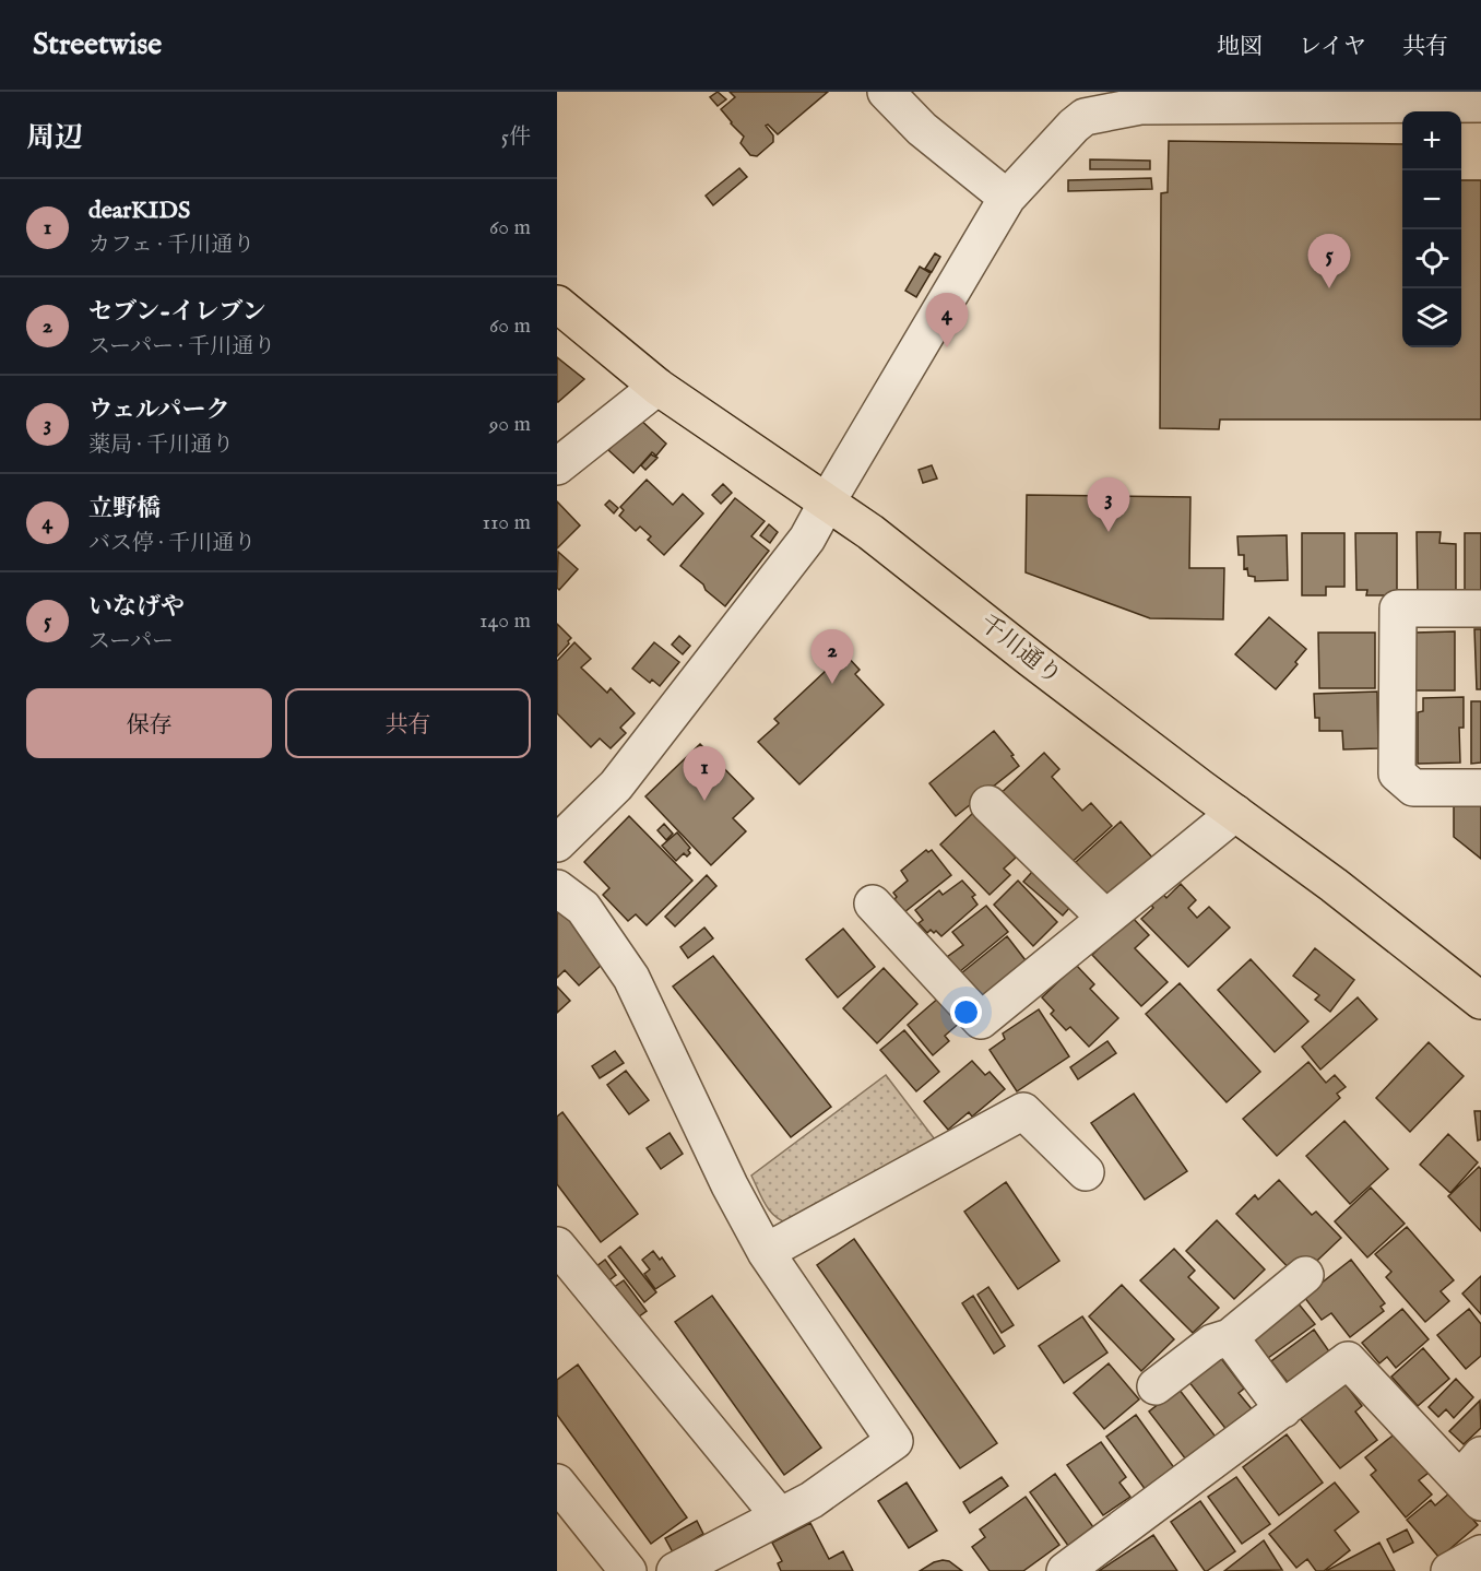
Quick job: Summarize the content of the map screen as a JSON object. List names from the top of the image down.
{
  "streets": {
    "main road": ["千川通り"]
  },
  "page": {
    "header": "Streetwise",
    "nav": ["地図", "レイヤ", "共有"],
    "heading": ["周辺", "5件"],
    "map_buttons": ["+", "−"],
    "list": [
      {
        "mark": "1",
        "name": "dearKIDS",
        "note": "カフェ · 千川通り",
        "value": "60 m"
      },
      {
        "mark": "2",
        "name": "セブン-イレブン",
        "note": "スーパー · 千川通り",
        "value": "60 m"
      },
      {
        "mark": "3",
        "name": "ウェルパーク",
        "note": "薬局 · 千川通り",
        "value": "90 m"
      },
      {
        "mark": "4",
        "name": "立野橋",
        "note": "バス停 · 千川通り",
        "value": "110 m"
      },
      {
        "mark": "5",
        "name": "いなげや",
        "note": "スーパー",
        "value": "140 m"
      }
    ],
    "pins": [
      "5",
      "4",
      "3",
      "2",
      "1"
    ],
    "buttons": ["保存", "共有"]
  }
}
